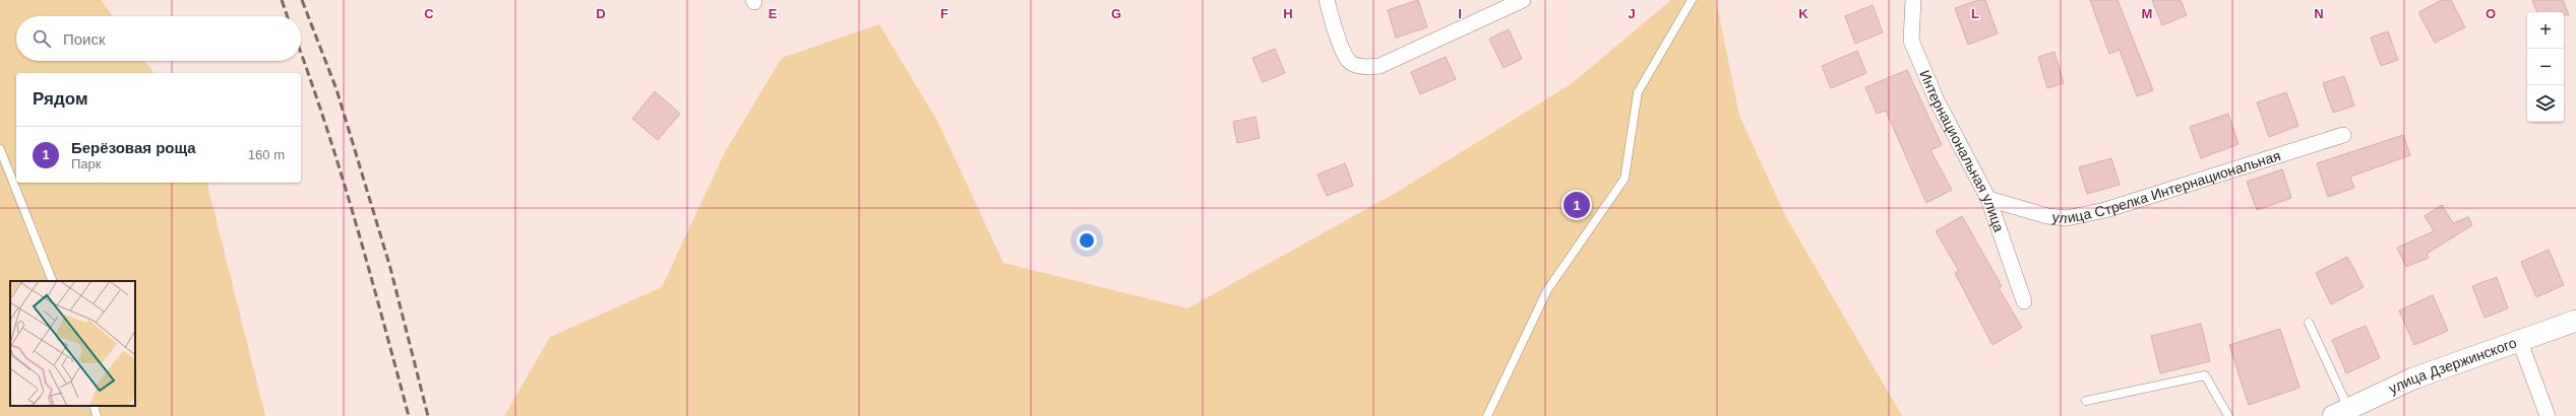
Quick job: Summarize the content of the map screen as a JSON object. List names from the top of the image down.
{
  "streets": {
    "main road": ["улица Дзержинского"],
    "street": ["Интернациональная улица", "улица Стрелка Интернациональная"]
  },
  "crossings": [
    ["Интернациональная улица", "улица Стрелка Интернациональная"]
  ],
  "page": {
    "map_buttons": ["+", "−"],
    "search": "Поиск",
    "heading": "Рядом",
    "list": [
      {
        "mark": "1",
        "name": "Берёзовая роща",
        "note": "Парк",
        "value": "160 m"
      }
    ],
    "pins": "1"
  },
  "grid": {
    "columns": [
      "C",
      "D",
      "E",
      "F",
      "G",
      "H",
      "I",
      "J",
      "K",
      "L",
      "M",
      "N",
      "O"
    ]
  }
}
